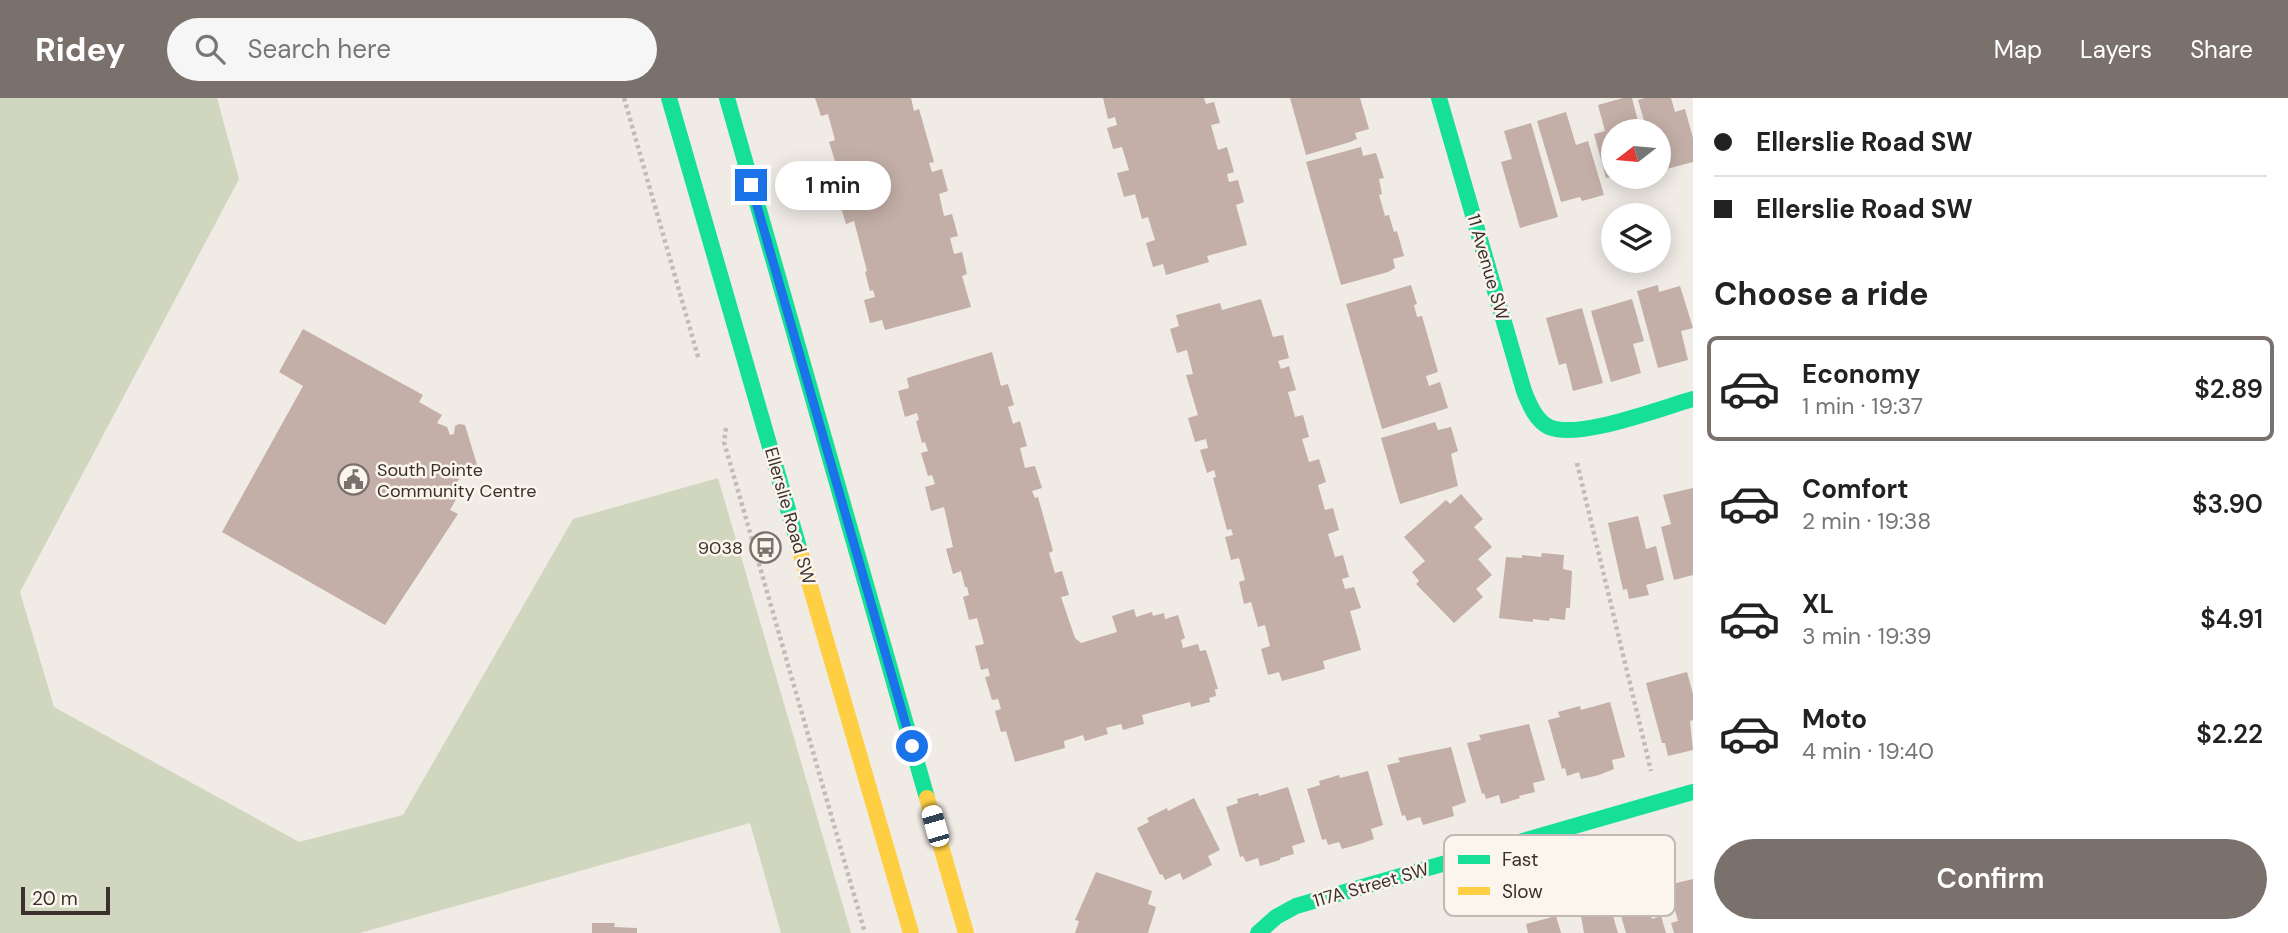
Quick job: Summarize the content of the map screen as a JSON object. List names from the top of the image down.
{
  "streets": {
    "main road": ["11 Avenue SW", "Ellerslie Road SW", "117A Street SW"]
  },
  "places": {
    "public building": ["South Pointe Community Centre"],
    "bus stop": ["9038"]
  },
  "legend": ["Fast", "Slow"],
  "scale_bar": "20 m",
  "north": "left",
  "page": {
    "header": "Ridey",
    "search": "Search here",
    "nav": ["Map", "Layers", "Share"],
    "banner": ["Ellerslie Road SW", "Ellerslie Road SW"],
    "bubble": "1 min",
    "heading": "Choose a ride",
    "list": [
      {
        "name": "Economy",
        "note": "1 min · 19:37",
        "value": "$2.89"
      },
      {
        "name": "Comfort",
        "note": "2 min · 19:38",
        "value": "$3.90"
      },
      {
        "name": "XL",
        "note": "3 min · 19:39",
        "value": "$4.91"
      },
      {
        "name": "Moto",
        "note": "4 min · 19:40",
        "value": "$2.22"
      }
    ],
    "buttons": "Confirm",
    "scale": "20 m"
  }
}
